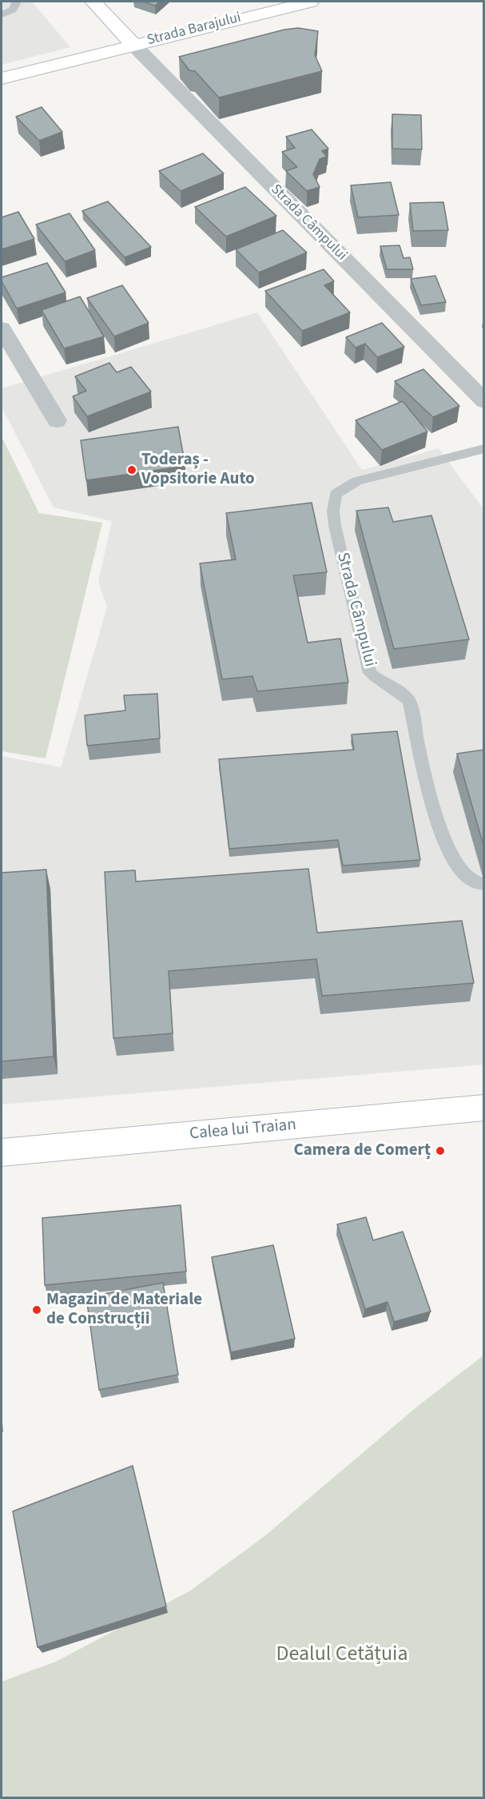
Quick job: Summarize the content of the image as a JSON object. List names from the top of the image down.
{
  "streets": {
    "main road": ["Strada Barajului", "Calea lui Traian"],
    "street": ["Strada Câmpului"]
  },
  "crossings": [
    ["Strada Barajului", "Strada Câmpului"]
  ],
  "parks": ["Dealul Cetățuia"],
  "places": ["Toderaș - Vopsitorie Auto", "Camera de Comerț", "Magazin de Materiale de Construcții"]
}
